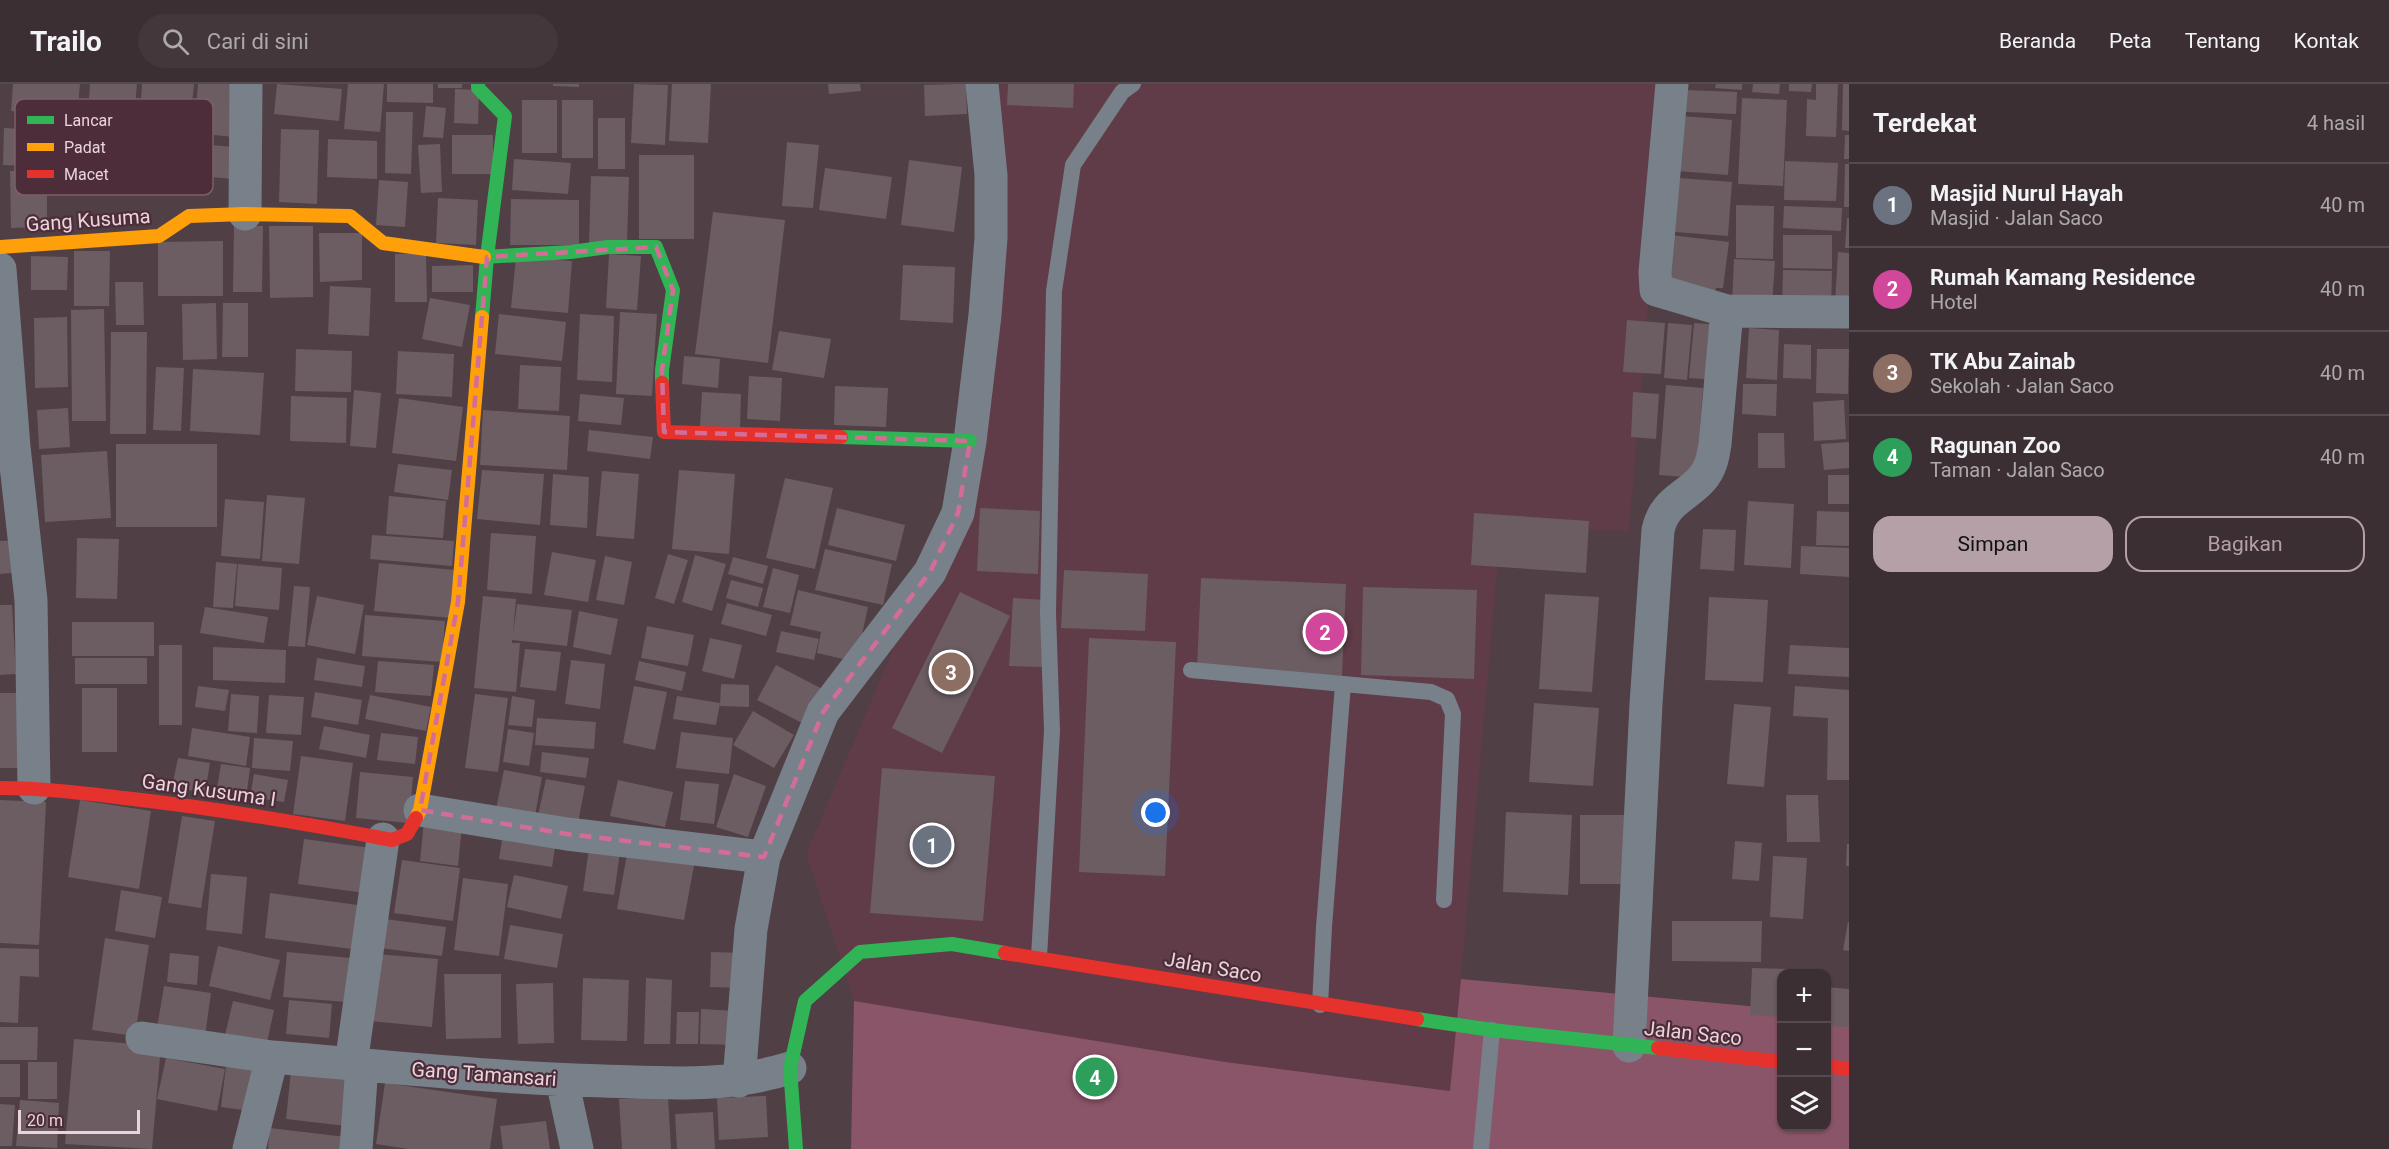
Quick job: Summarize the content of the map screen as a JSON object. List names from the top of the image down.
{
  "streets": {
    "street": [
      "Gang Kusuma",
      "Gang Kusuma I",
      "Jalan Saco",
      "Gang Tamansari"
    ]
  },
  "crossings": [
    ["Jalan Saco", "Gang Tamansari"]
  ],
  "legend": ["Lancar", "Padat", "Macet"],
  "scale_bar": "20 m",
  "page": {
    "header": "Trailo",
    "search": "Cari di sini",
    "nav": [
      "Beranda",
      "Peta",
      "Tentang",
      "Kontak"
    ],
    "heading": ["Terdekat", "4 hasil"],
    "list": [
      {
        "mark": "1",
        "name": "Masjid Nurul Hayah",
        "note": "Masjid · Jalan Saco",
        "value": "40 m"
      },
      {
        "mark": "2",
        "name": "Rumah Kamang Residence",
        "note": "Hotel",
        "value": "40 m"
      },
      {
        "mark": "3",
        "name": "TK Abu Zainab",
        "note": "Sekolah · Jalan Saco",
        "value": "40 m"
      },
      {
        "mark": "4",
        "name": "Ragunan Zoo",
        "note": "Taman · Jalan Saco",
        "value": "40 m"
      }
    ],
    "buttons": ["Simpan", "Bagikan"],
    "pins": [
      "2",
      "3",
      "1",
      "4"
    ],
    "map_buttons": ["+", "−"],
    "scale": "20 m"
  }
}
